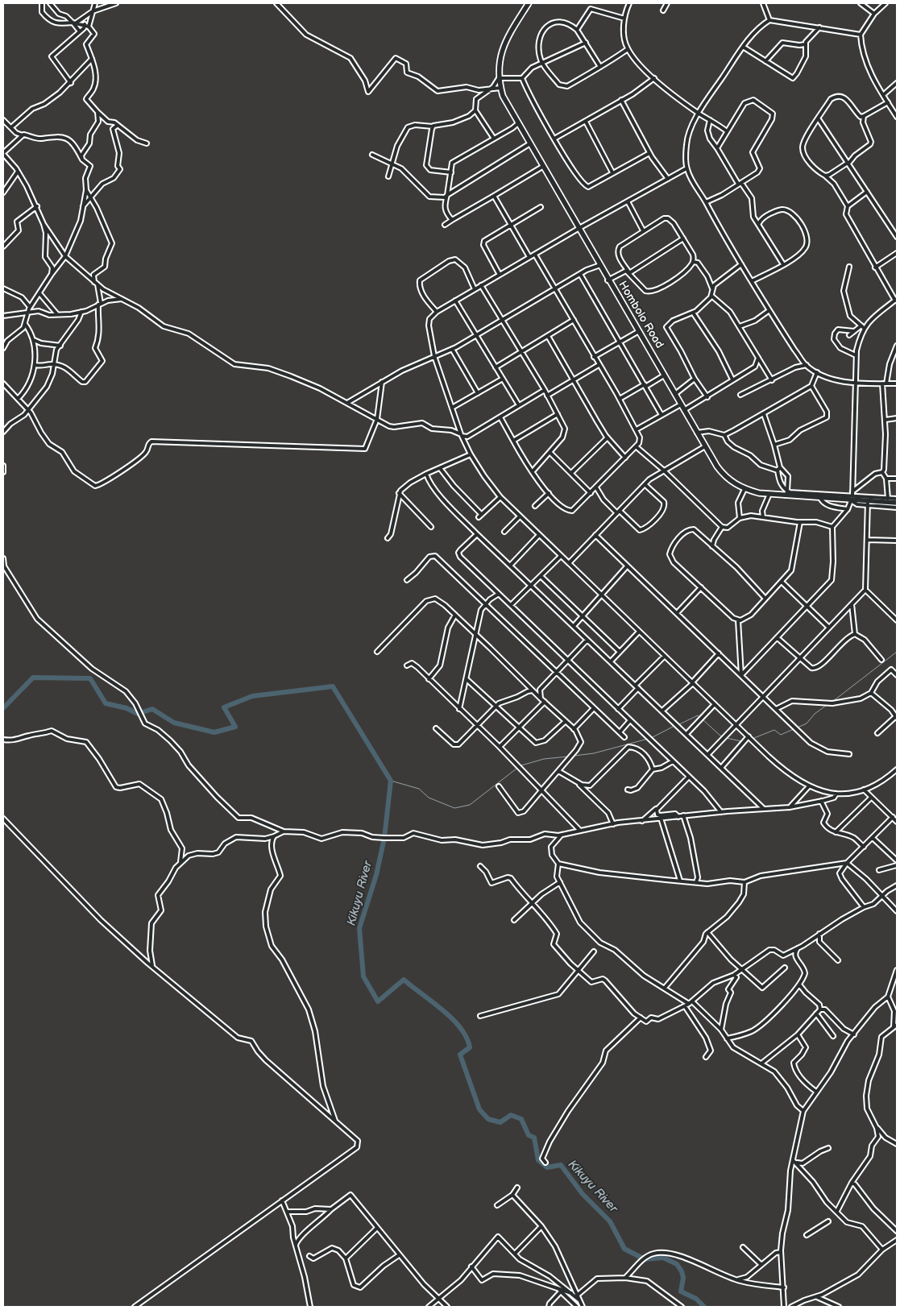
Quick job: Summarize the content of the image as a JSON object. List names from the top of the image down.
{
  "streets": {
    "street": ["Hombolo Road"]
  },
  "water": ["Kikuyu River"]
}
